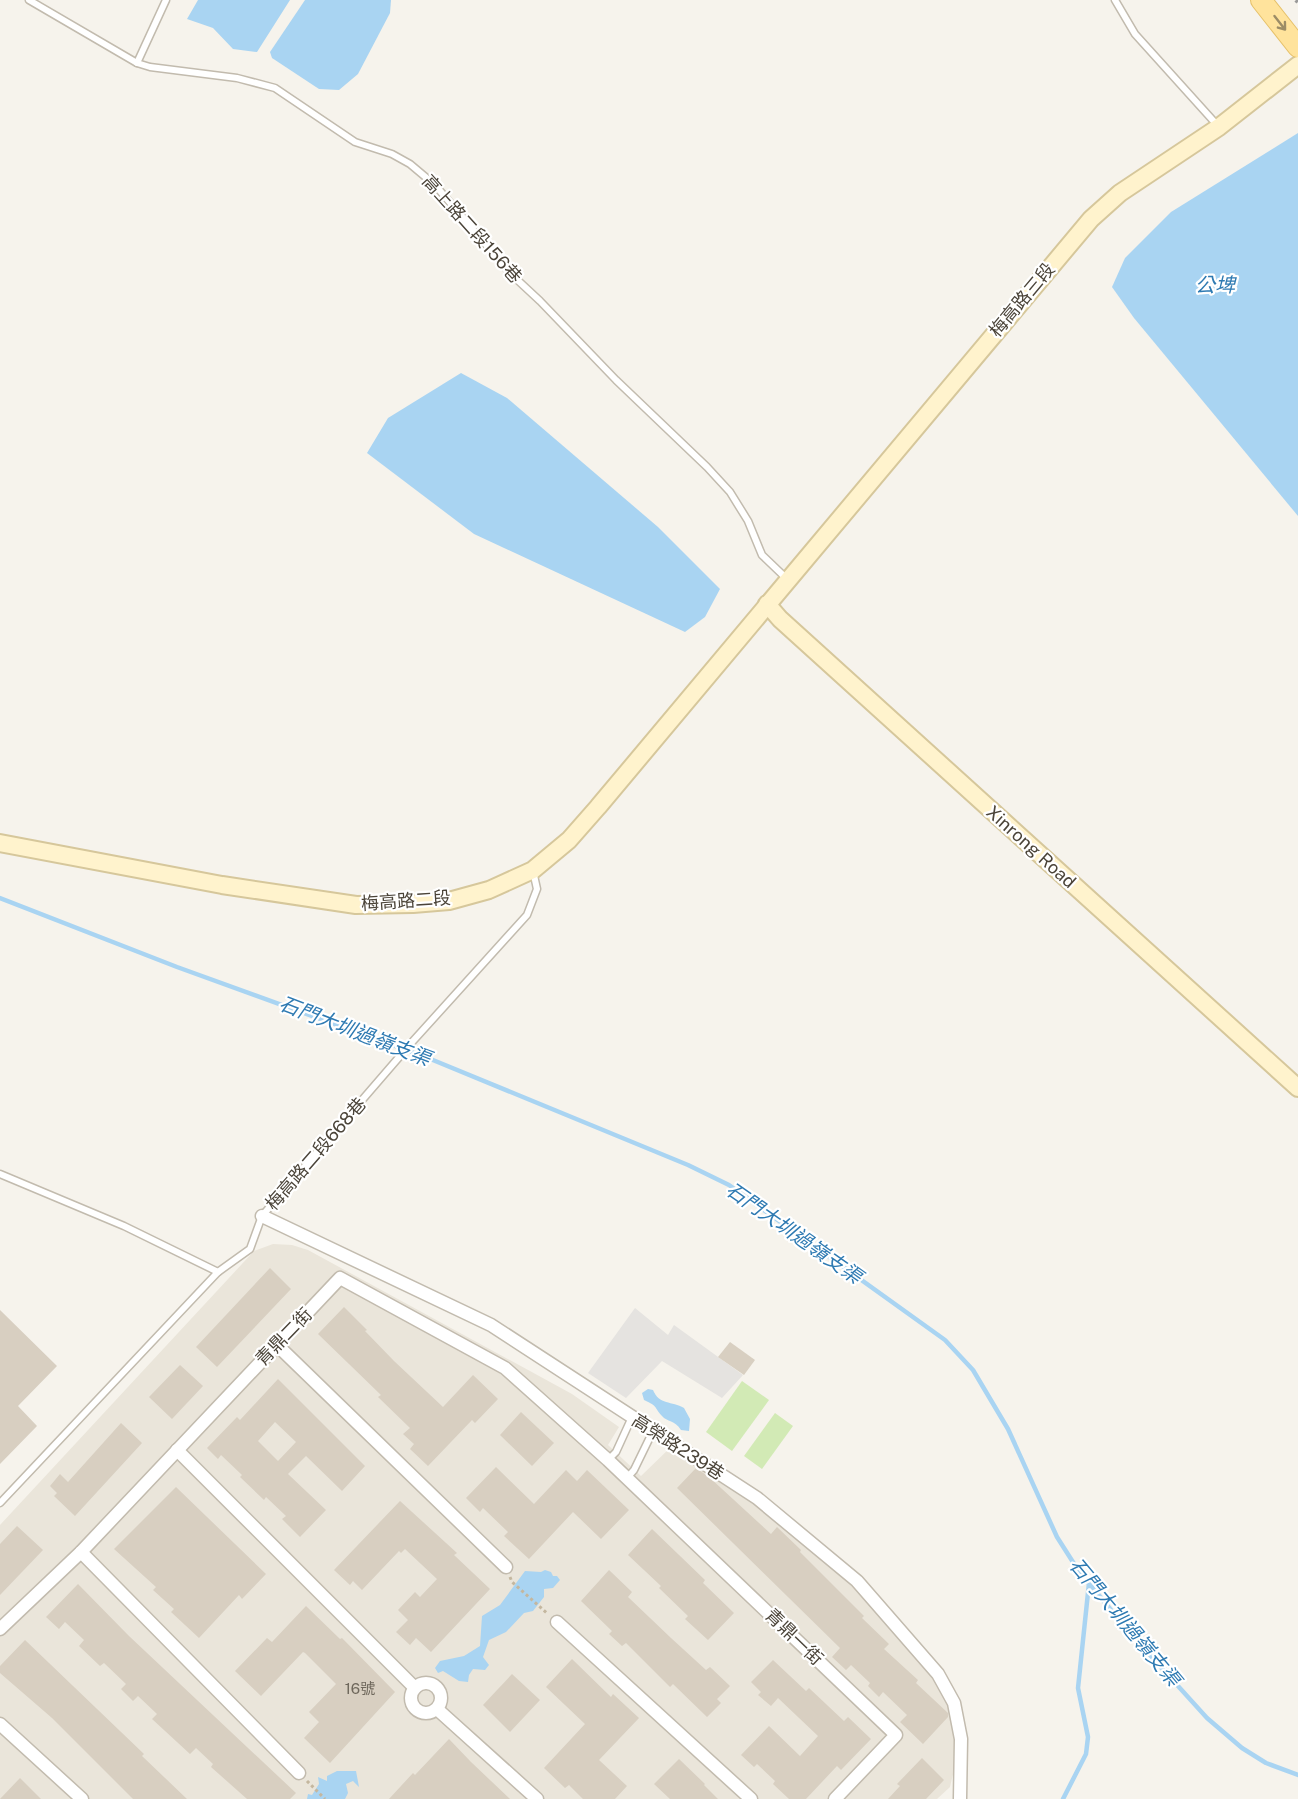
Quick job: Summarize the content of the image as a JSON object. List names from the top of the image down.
{
  "streets": {
    "street": [
      "梅高路三段",
      "Xinrong Road",
      "梅高路二段",
      "青鼎二街",
      "高榮路239巷",
      "青鼎一街"
    ],
    "lane": ["高上路二段156巷", "梅高路二段668巷"]
  },
  "crossings": [
    ["高上路二段156巷", "梅高路三段"],
    ["高上路二段156巷", "梅高路二段"],
    ["梅高路三段", "梅高路二段"],
    ["Xinrong Road", "梅高路二段"],
    ["梅高路二段", "梅高路二段668巷"],
    ["梅高路二段668巷", "高榮路239巷"]
  ],
  "water": ["公埤", "石門大圳過嶺支渠"],
  "house_numbers": ["16號"]
}
